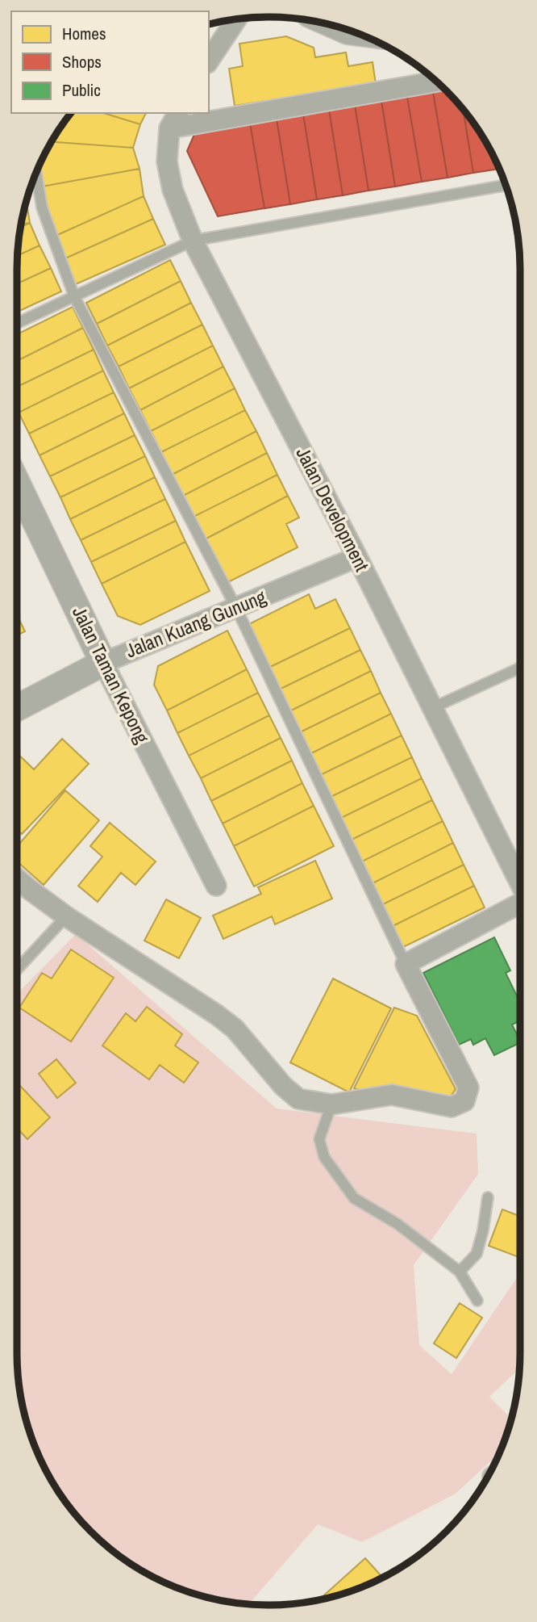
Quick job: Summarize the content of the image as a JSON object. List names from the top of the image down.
{
  "streets": {
    "street": ["Jalan Development", "Jalan Kuang Gunung", "Jalan Taman Kepong"]
  },
  "crossings": [
    ["Jalan Development", "Jalan Kuang Gunung"],
    ["Jalan Kuang Gunung", "Jalan Taman Kepong"]
  ],
  "legend": ["Homes", "Shops", "Public"]
}
